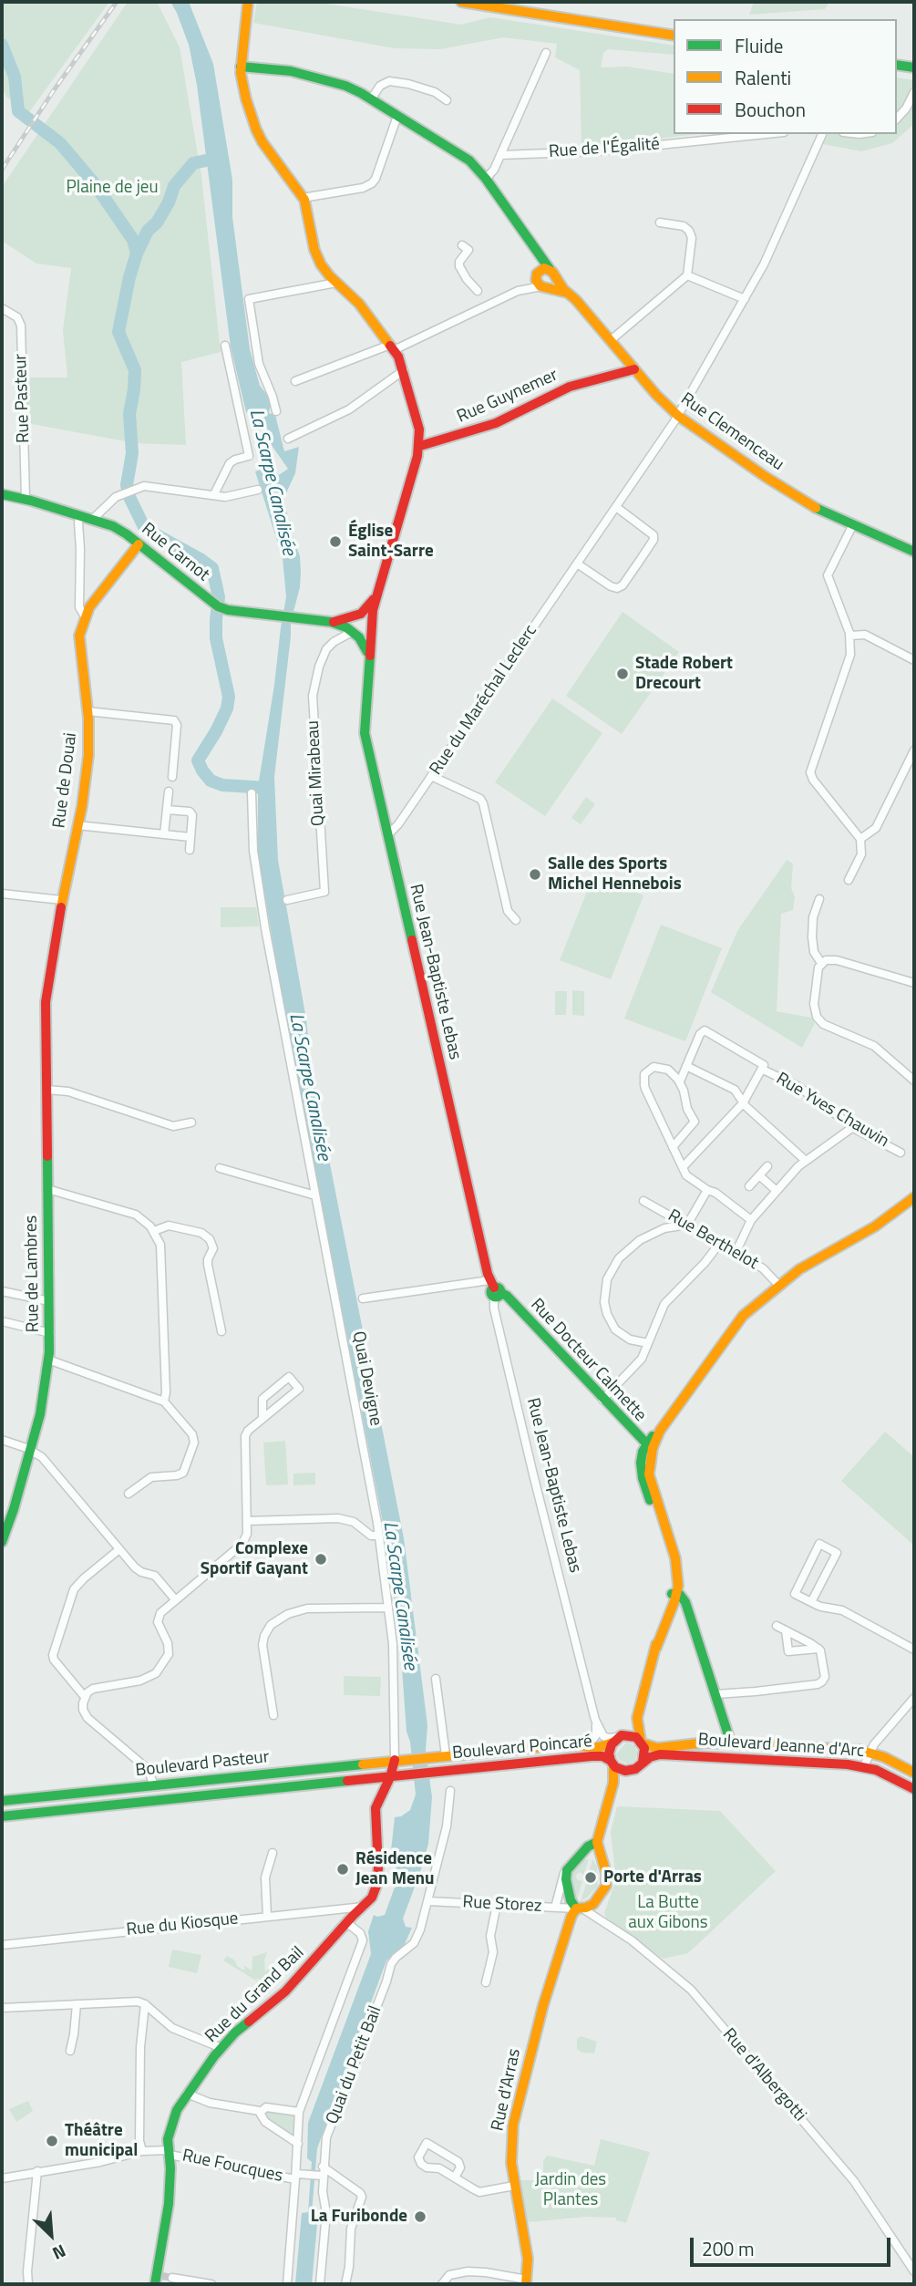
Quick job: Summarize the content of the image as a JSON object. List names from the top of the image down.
{
  "streets": {
    "main road": [
      "Rue Guynemer",
      "Rue Clemenceau",
      "Rue Carnot",
      "Rue de Douai",
      "Rue Jean-Baptiste Lebas",
      "Rue de Lambres",
      "Rue Docteur Calmette",
      "Quai Devigne",
      "Boulevard Jeanne d'Arc",
      "Boulevard Poincaré",
      "Boulevard Pasteur",
      "Rue du Grand Bail",
      "Rue d'Arras"
    ],
    "street": [
      "Rue de l'Égalité",
      "Rue Pasteur",
      "Rue du Maréchal Leclerc",
      "Quai Mirabeau",
      "Rue Yves Chauvin",
      "Rue Berthelot",
      "Rue Storez",
      "Rue du Kiosque",
      "Quai du Petit Bail",
      "Rue d'Albergotti",
      "Rue Foucques"
    ]
  },
  "crossings": [
    ["Rue Guynemer", "Rue Clemenceau"],
    ["Rue Guynemer", "Rue Jean-Baptiste Lebas"],
    ["Rue Pasteur", "Rue Carnot"],
    ["Rue Clemenceau", "Rue du Maréchal Leclerc"],
    ["Rue Carnot", "Quai Mirabeau"],
    ["Rue Carnot", "Rue de Douai"],
    ["Rue Carnot", "Rue Jean-Baptiste Lebas"],
    ["Rue du Maréchal Leclerc", "Rue Jean-Baptiste Lebas"],
    ["Quai Mirabeau", "Rue Jean-Baptiste Lebas"],
    ["Rue de Douai", "Rue de Lambres"],
    ["Rue Jean-Baptiste Lebas", "Rue Docteur Calmette"],
    ["Quai Devigne", "Boulevard Poincaré"],
    ["Quai Devigne", "Boulevard Pasteur"],
    ["Quai Devigne", "Rue du Kiosque"],
    ["Quai Devigne", "Rue du Grand Bail"],
    ["Boulevard Jeanne d'Arc", "Boulevard Poincaré"],
    ["Boulevard Poincaré", "Boulevard Pasteur"],
    ["Rue Storez", "Quai du Petit Bail"],
    ["Rue Storez", "Rue d'Albergotti"],
    ["Rue Storez", "Rue d'Arras"],
    ["Rue du Kiosque", "Rue du Grand Bail"],
    ["Rue du Grand Bail", "Rue Foucques"],
    ["Quai du Petit Bail", "Rue Foucques"],
    ["Rue d'Albergotti", "Rue d'Arras"]
  ],
  "water": ["La Scarpe Canalisée"],
  "parks": ["Plaine de jeu", "La Butte aux Gibons", "Jardin des Plantes"],
  "places": [
    "Église Saint-Sarre",
    "Stade Robert Drecourt",
    "Salle des Sports Michel Hennebois",
    "Complexe Sportif Gayant",
    "Résidence Jean Menu",
    "Porte d'Arras",
    "Théâtre municipal",
    "La Furibonde"
  ],
  "legend": ["Fluide", "Ralenti", "Bouchon"],
  "scale_bar": "200 m",
  "north": "bottom right"
}
